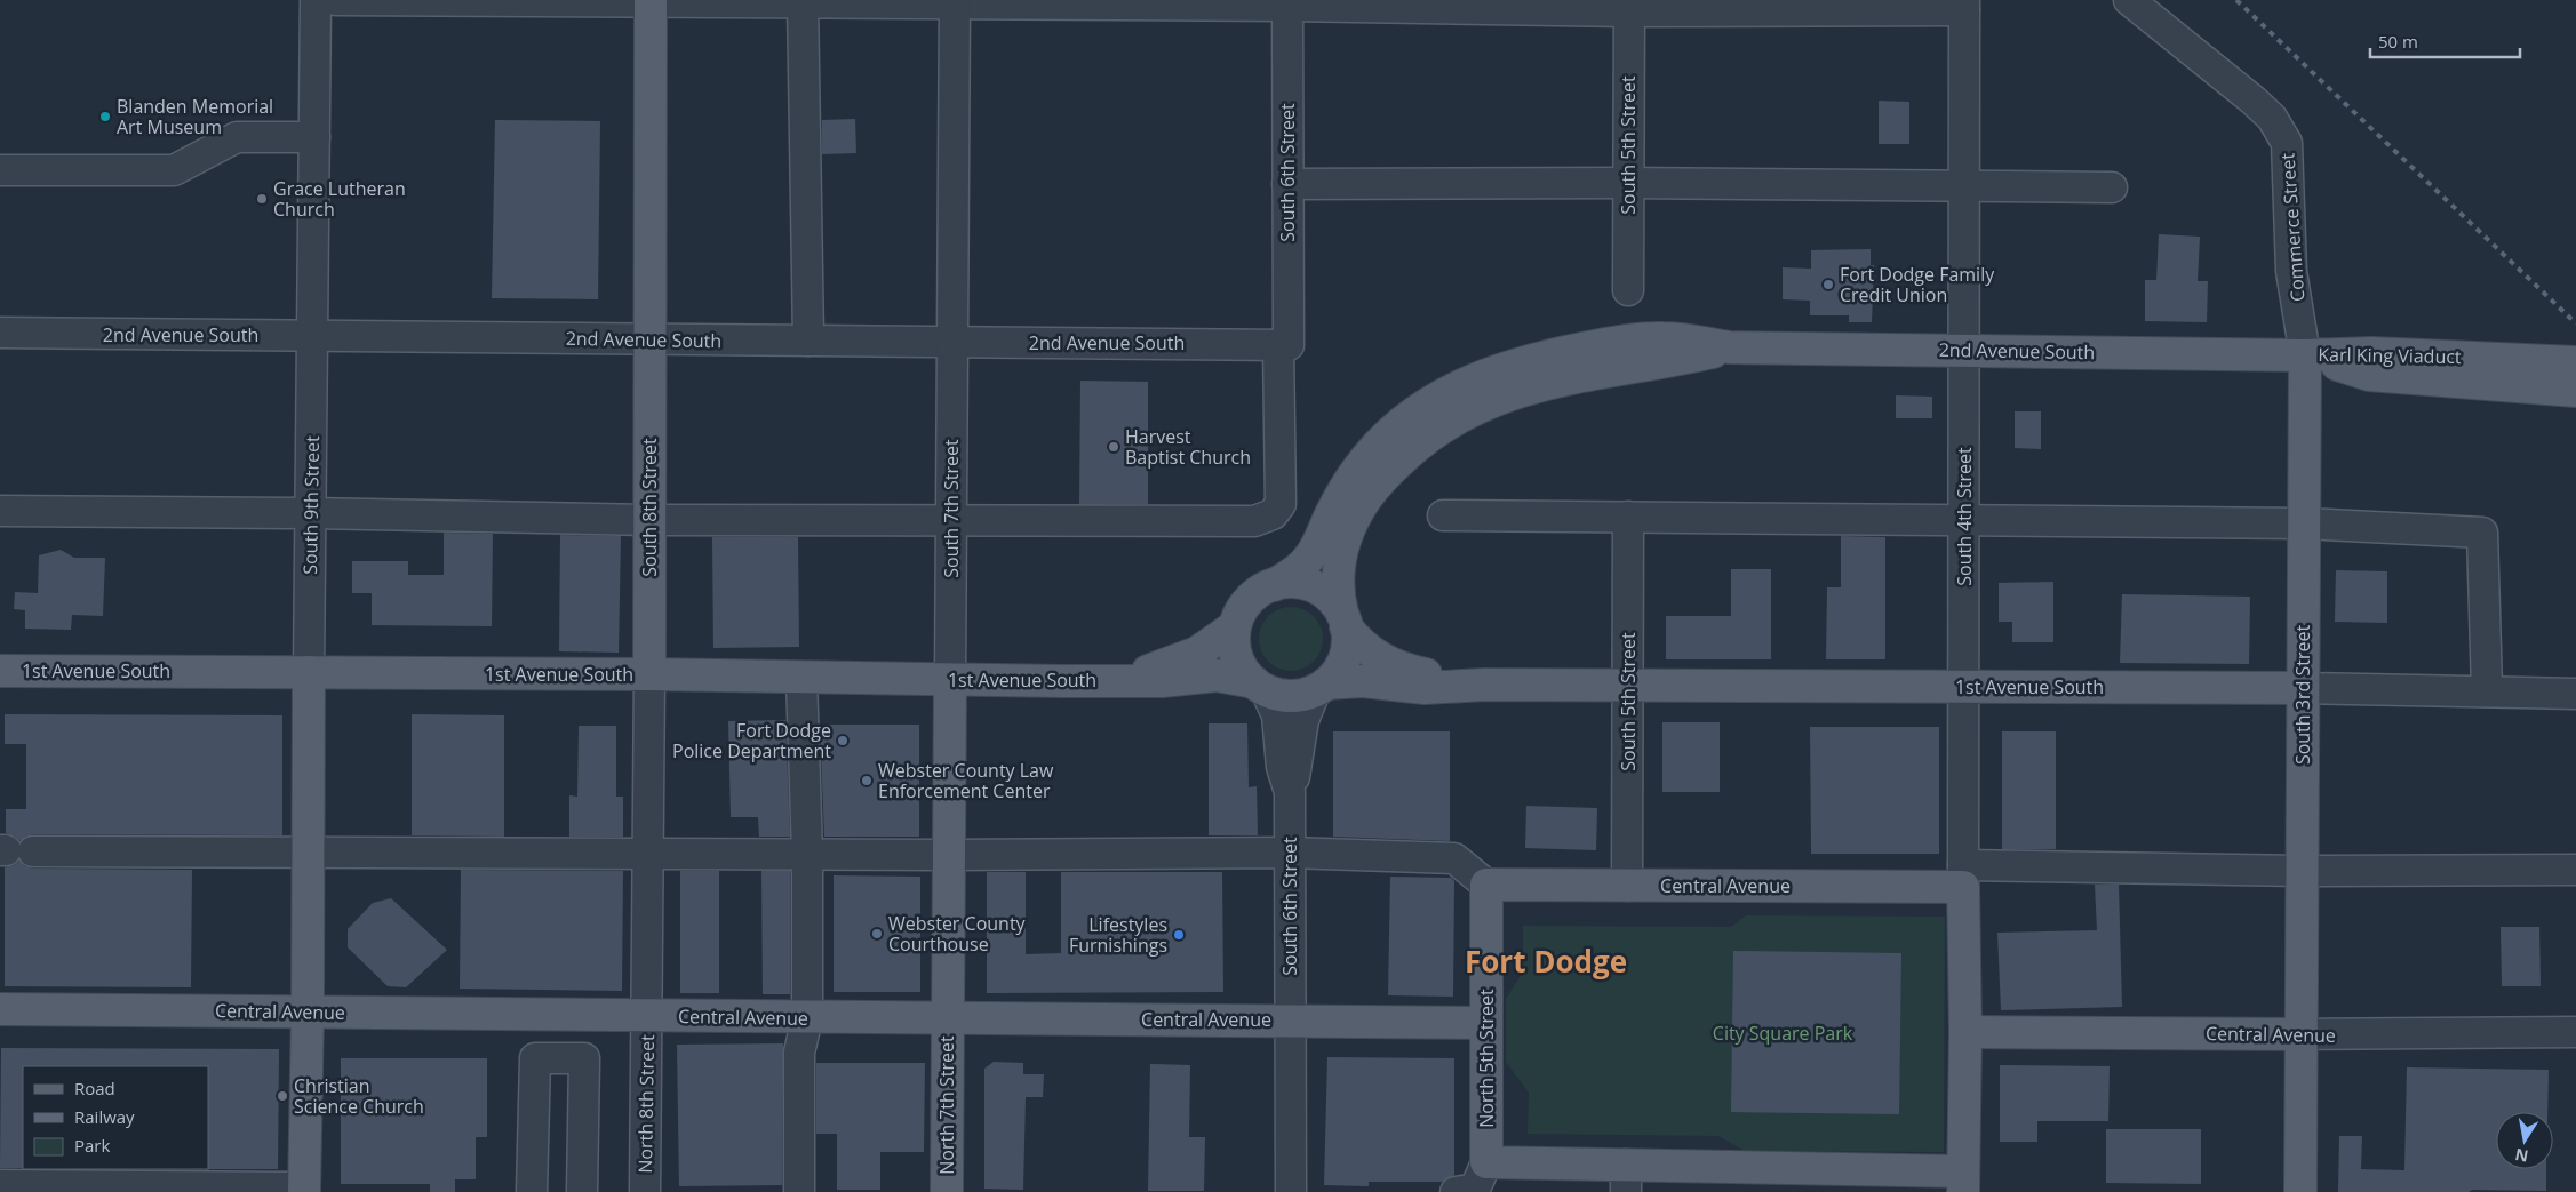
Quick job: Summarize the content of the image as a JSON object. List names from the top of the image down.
{
  "streets": {
    "main road": [
      "2nd Avenue South",
      "Karl King Viaduct",
      "South 9th Street",
      "South 8th Street",
      "South 7th Street",
      "South 4th Street",
      "1st Avenue South",
      "South 3rd Street",
      "Central Avenue",
      "North 5th Street",
      "North 7th Street"
    ],
    "street": [
      "South 5th Street",
      "South 6th Street",
      "Commerce Street",
      "North 8th Street"
    ]
  },
  "crossings": [
    ["South 5th Street", "1st Avenue South"],
    ["South 5th Street", "Central Avenue"],
    ["South 6th Street", "2nd Avenue South"],
    ["South 6th Street", "South 9th Street"],
    ["South 6th Street", "South 8th Street"],
    ["South 6th Street", "South 7th Street"],
    ["South 6th Street", "1st Avenue South"],
    ["South 6th Street", "Central Avenue"],
    ["Commerce Street", "2nd Avenue South"],
    ["Commerce Street", "Karl King Viaduct"],
    ["Commerce Street", "South 3rd Street"],
    ["2nd Avenue South", "Karl King Viaduct"],
    ["2nd Avenue South", "South 9th Street"],
    ["2nd Avenue South", "South 8th Street"],
    ["2nd Avenue South", "South 7th Street"],
    ["2nd Avenue South", "South 4th Street"],
    ["2nd Avenue South", "1st Avenue South"],
    ["2nd Avenue South", "South 3rd Street"],
    ["Karl King Viaduct", "South 3rd Street"],
    ["South 9th Street", "1st Avenue South"],
    ["South 9th Street", "Central Avenue"],
    ["South 8th Street", "1st Avenue South"],
    ["South 8th Street", "Central Avenue"],
    ["South 8th Street", "North 8th Street"],
    ["South 7th Street", "1st Avenue South"],
    ["South 7th Street", "Central Avenue"],
    ["South 7th Street", "North 7th Street"],
    ["South 4th Street", "1st Avenue South"],
    ["South 4th Street", "Central Avenue"],
    ["1st Avenue South", "South 3rd Street"],
    ["South 3rd Street", "Central Avenue"],
    ["Central Avenue", "North 5th Street"],
    ["Central Avenue", "North 8th Street"],
    ["Central Avenue", "North 7th Street"]
  ],
  "districts": ["Fort Dodge"],
  "parks": ["City Square Park"],
  "places": [
    "Blanden Memorial Art Museum",
    "Grace Lutheran Church",
    "Fort Dodge Family Credit Union",
    "Harvest Baptist Church",
    "Fort Dodge Police Department",
    "Webster County Law Enforcement Center",
    "Webster County Courthouse",
    "Lifestyles Furnishings",
    "Christian Science Church"
  ],
  "legend": ["Road", "Railway", "Park"],
  "scale_bar": "50 m",
  "north": "bottom"
}
